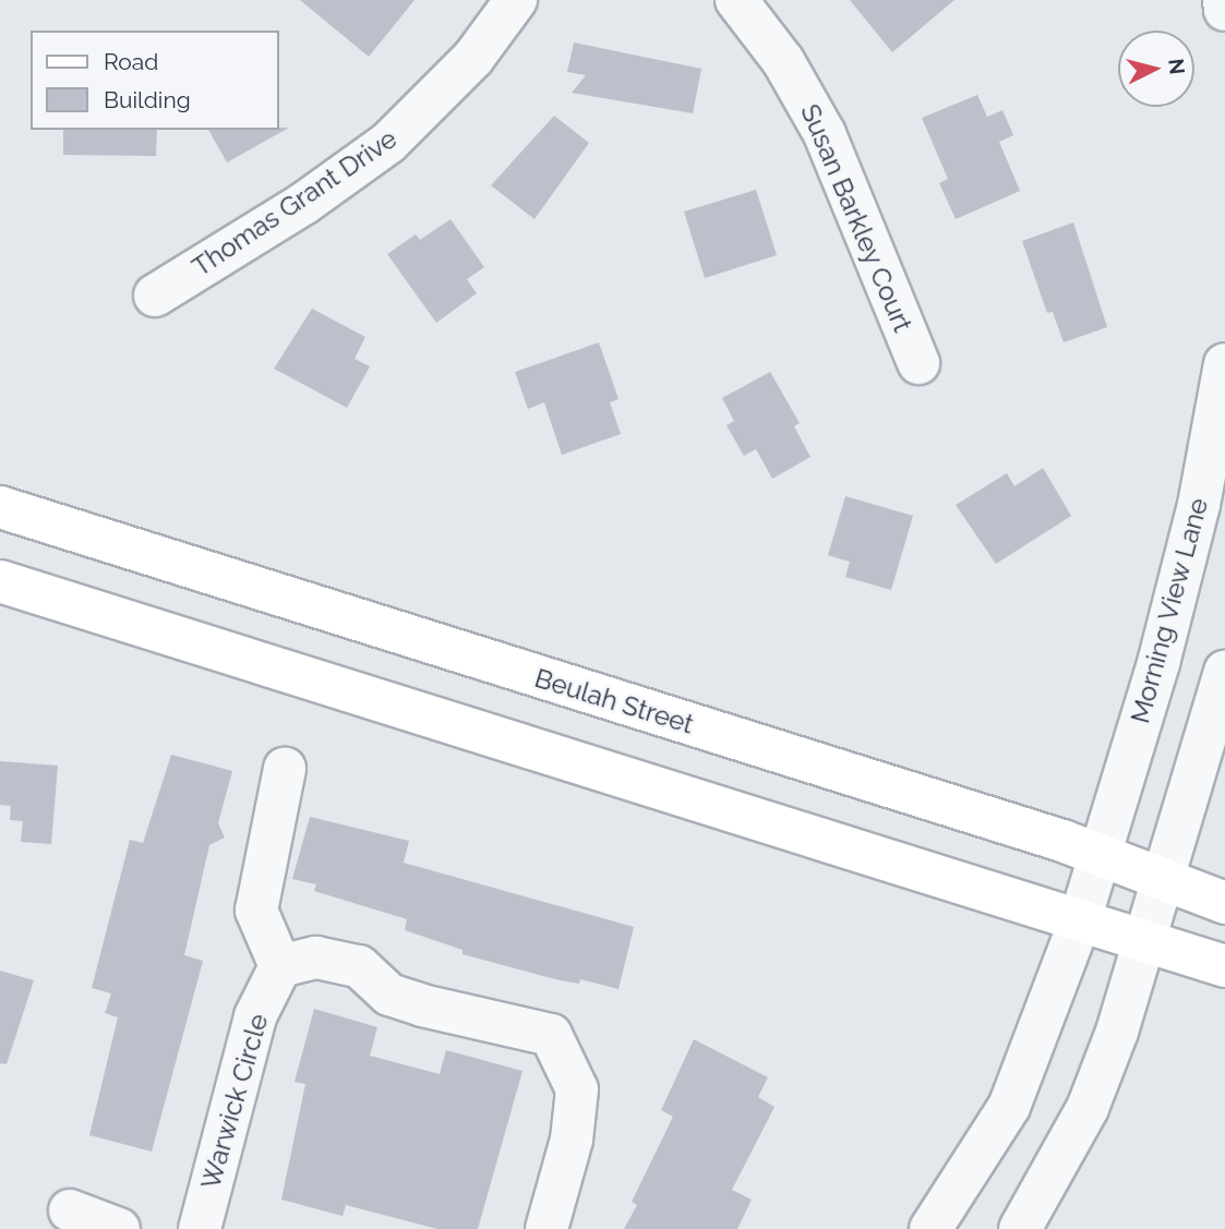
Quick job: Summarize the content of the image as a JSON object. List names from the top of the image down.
{
  "streets": {
    "main road": ["Beulah Street"],
    "street": [
      "Thomas Grant Drive",
      "Susan Barkley Court",
      "Morning View Lane",
      "Warwick Circle"
    ]
  },
  "crossings": [
    ["Morning View Lane", "Beulah Street"]
  ],
  "legend": ["Road", "Building"],
  "north": "right"
}
